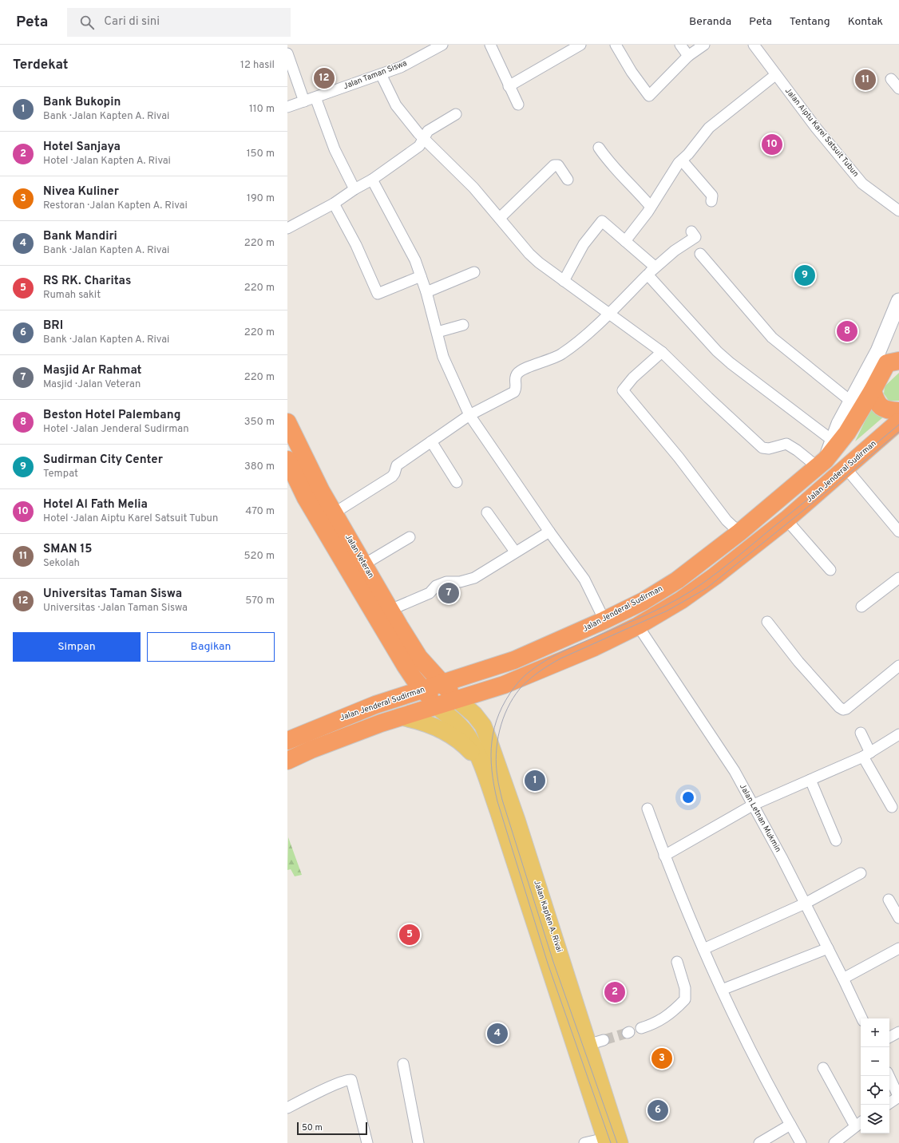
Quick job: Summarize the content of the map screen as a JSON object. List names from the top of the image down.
{
  "streets": {
    "highway": ["Jalan Jenderal Sudirman", "Jalan Veteran"],
    "main road": ["Jalan Kapten A. Rivai"],
    "street": ["Jalan Taman Siswa", "Jalan Aiptu Karel Satsuit Tubun", "Jalan Letnan Mukmin"]
  },
  "crossings": [
    ["Jalan Jenderal Sudirman", "Jalan Veteran"],
    ["Jalan Jenderal Sudirman", "Jalan Letnan Mukmin"],
    ["Jalan Jenderal Sudirman", "Jalan Kapten A. Rivai"],
    ["Jalan Veteran", "Jalan Kapten A. Rivai"]
  ],
  "scale_bar": "50 m",
  "page": {
    "header": "Peta",
    "search": "Cari di sini",
    "nav": [
      "Beranda",
      "Peta",
      "Tentang",
      "Kontak"
    ],
    "heading": ["Terdekat", "12 hasil"],
    "pins": [
      "12",
      "11",
      "10",
      "9",
      "8",
      "7",
      "1",
      "5",
      "2",
      "4",
      "3",
      "6"
    ],
    "list": [
      {
        "mark": "1",
        "name": "Bank Bukopin",
        "note": "Bank · Jalan Kapten A. Rivai",
        "value": "110 m"
      },
      {
        "mark": "2",
        "name": "Hotel Sanjaya",
        "note": "Hotel · Jalan Kapten A. Rivai",
        "value": "150 m"
      },
      {
        "mark": "3",
        "name": "Nivea Kuliner",
        "note": "Restoran · Jalan Kapten A. Rivai",
        "value": "190 m"
      },
      {
        "mark": "4",
        "name": "Bank Mandiri",
        "note": "Bank · Jalan Kapten A. Rivai",
        "value": "220 m"
      },
      {
        "mark": "5",
        "name": "RS RK. Charitas",
        "note": "Rumah sakit",
        "value": "220 m"
      },
      {
        "mark": "6",
        "name": "BRI",
        "note": "Bank · Jalan Kapten A. Rivai",
        "value": "220 m"
      },
      {
        "mark": "7",
        "name": "Masjid Ar Rahmat",
        "note": "Masjid · Jalan Veteran",
        "value": "220 m"
      },
      {
        "mark": "8",
        "name": "Beston Hotel Palembang",
        "note": "Hotel · Jalan Jenderal Sudirman",
        "value": "350 m"
      },
      {
        "mark": "9",
        "name": "Sudirman City Center",
        "note": "Tempat",
        "value": "380 m"
      },
      {
        "mark": "10",
        "name": "Hotel Al Fath Melia",
        "note": "Hotel · Jalan Aiptu Karel Satsuit Tubun",
        "value": "470 m"
      },
      {
        "mark": "11",
        "name": "SMAN 15",
        "note": "Sekolah",
        "value": "520 m"
      },
      {
        "mark": "12",
        "name": "Universitas Taman Siswa",
        "note": "Universitas · Jalan Taman Siswa",
        "value": "570 m"
      }
    ],
    "buttons": ["Simpan", "Bagikan"],
    "map_buttons": ["+", "−"],
    "scale": "50 m"
  }
}
